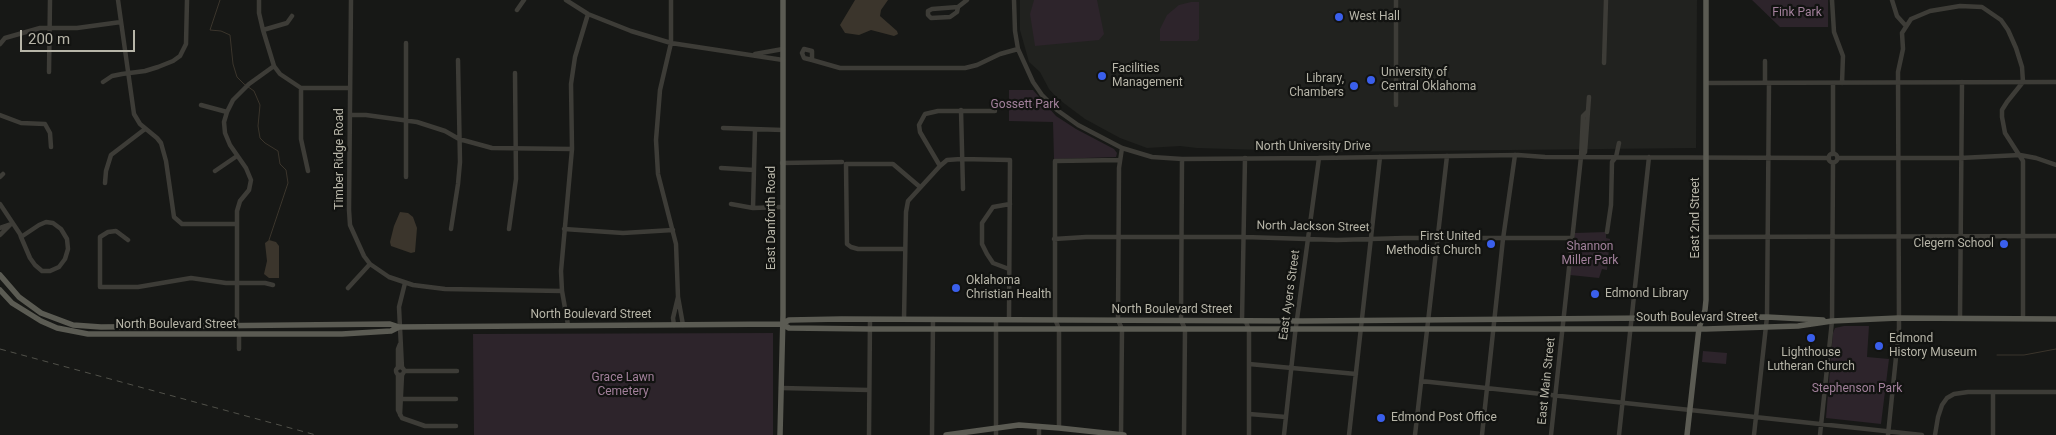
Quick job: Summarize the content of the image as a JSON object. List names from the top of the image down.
{
  "streets": {
    "main road": [
      "East Danforth Road",
      "East 2nd Street",
      "North Boulevard Street",
      "South Boulevard Street"
    ],
    "street": [
      "North University Drive",
      "Timber Ridge Road",
      "North Jackson Street",
      "East Ayers Street",
      "East Main Street"
    ]
  },
  "crossings": [
    ["North University Drive", "East 2nd Street"],
    ["North University Drive", "East Ayers Street"],
    ["East Danforth Road", "North Boulevard Street"],
    ["East 2nd Street", "South Boulevard Street"],
    ["North Jackson Street", "East Ayers Street"],
    ["East Ayers Street", "North Boulevard Street"],
    ["North Boulevard Street", "South Boulevard Street"],
    ["North Boulevard Street", "East Main Street"],
    ["South Boulevard Street", "East Main Street"]
  ],
  "parks": [
    "Fink Park",
    "Gossett Park",
    "Shannon Miller Park",
    "Grace Lawn Cemetery",
    "Stephenson Park"
  ],
  "places": [
    "West Hall",
    "Facilities Management",
    "University of Central Oklahoma",
    "Library, Chambers",
    "First United Methodist Church",
    "Clegern School",
    "Oklahoma Christian Health",
    "Edmond Library",
    "Lighthouse Lutheran Church",
    "Edmond History Museum",
    "Edmond Post Office"
  ],
  "scale_bar": "200 m"
}
